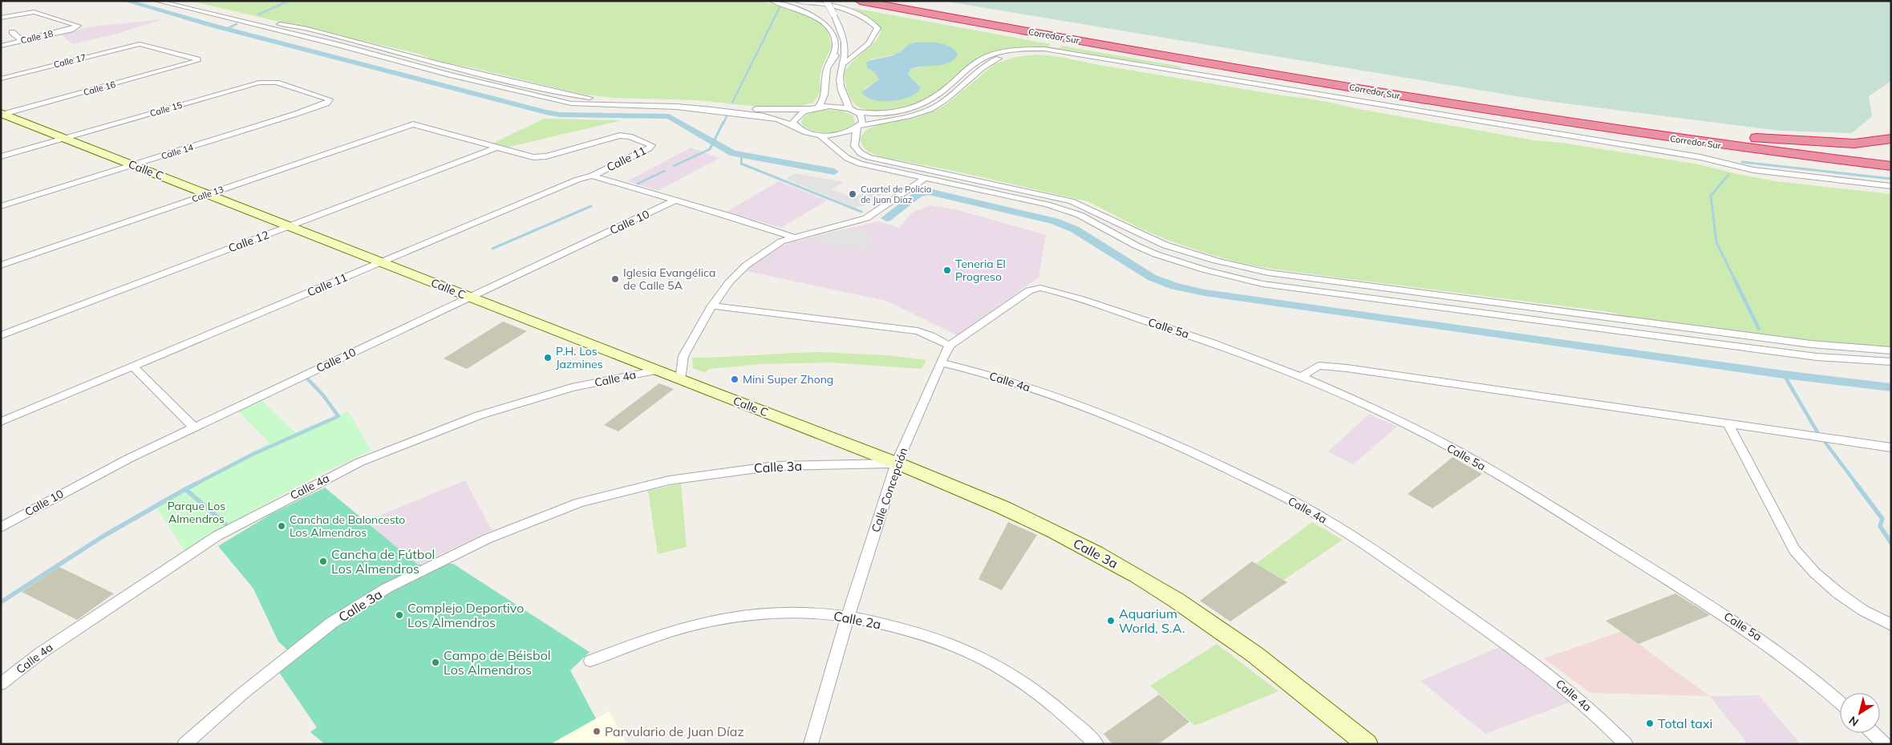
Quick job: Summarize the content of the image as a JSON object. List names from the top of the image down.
{
  "streets": {
    "highway": ["Corredor Sur"],
    "street": [
      "Calle 18",
      "Calle 17",
      "Calle 16",
      "Calle 15",
      "Calle 14",
      "Calle 11",
      "Calle C",
      "Calle 13",
      "Calle 10",
      "Calle 12",
      "Calle 5a",
      "Calle 4a",
      "Calle 3a",
      "Calle Concepción",
      "Calle 2a"
    ]
  },
  "crossings": [
    ["Calle 17", "Calle 16"],
    ["Calle 16", "Calle C"],
    ["Calle 15", "Calle 14"],
    ["Calle 15", "Calle C"],
    ["Calle 14", "Calle C"],
    ["Calle 11", "Calle C"],
    ["Calle 11", "Calle 13"],
    ["Calle 11", "Calle 12"],
    ["Calle C", "Calle 13"],
    ["Calle C", "Calle 10"],
    ["Calle C", "Calle 12"],
    ["Calle C", "Calle 4a"],
    ["Calle C", "Calle 3a"],
    ["Calle C", "Calle Concepción"],
    ["Calle 13", "Calle 12"],
    ["Calle 5a", "Calle Concepción"],
    ["Calle 4a", "Calle Concepción"],
    ["Calle 3a", "Calle Concepción"],
    ["Calle Concepción", "Calle 2a"]
  ],
  "parks": ["Parque Los Almendros"],
  "places": [
    "Cuartel de Policia de Juan Diaz",
    "Teneria El Progreso",
    "Iglesia Evangélica de Calle 5A",
    "P.H. Los Jazmines",
    "Mini Super Zhong",
    "Cancha de Baloncesto Los Almendros",
    "Cancha de Fútbol Los Almendros",
    "Complejo Deportivo Los Almendros",
    "Aquarium World, S.A.",
    "Campo de Béisbol Los Almendros",
    "Total taxi",
    "Parvulario de Juan Díaz"
  ],
  "north": "bottom left"
}
